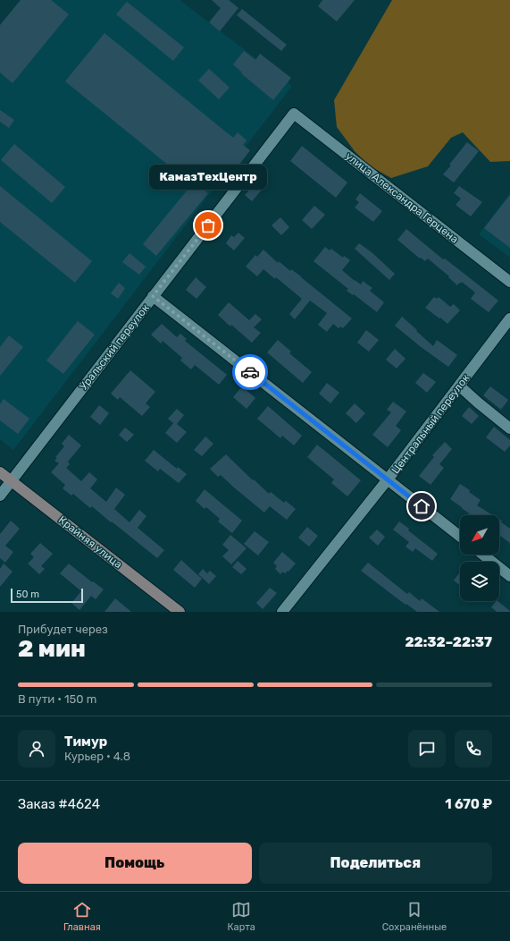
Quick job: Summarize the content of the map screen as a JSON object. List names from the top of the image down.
{
  "streets": {
    "main road": ["Крайняя улица"],
    "street": ["улица Александра Герцена", "Уральский переулок", "Центральный переулок"]
  },
  "crossings": [
    ["улица Александра Герцена", "Уральский переулок"],
    ["Уральский переулок", "Крайняя улица"]
  ],
  "places": ["КамазТехЦентр"],
  "scale_bar": "50 m",
  "north": "bottom left",
  "page": {
    "bubble": "КамазТехЦентр",
    "scale": "50 m",
    "heading": ["2 мин", "Прибудет через", "22:32–22:37"],
    "panel": [
      "Тимур",
      "Курьер · 4.8",
      "Заказ #4624",
      "1 670 ₽"
    ],
    "bar": "В пути · 150 m",
    "buttons": ["Помощь", "Поделиться"],
    "tabs": ["Главная", "Карта", "Сохранённые"]
  }
}
